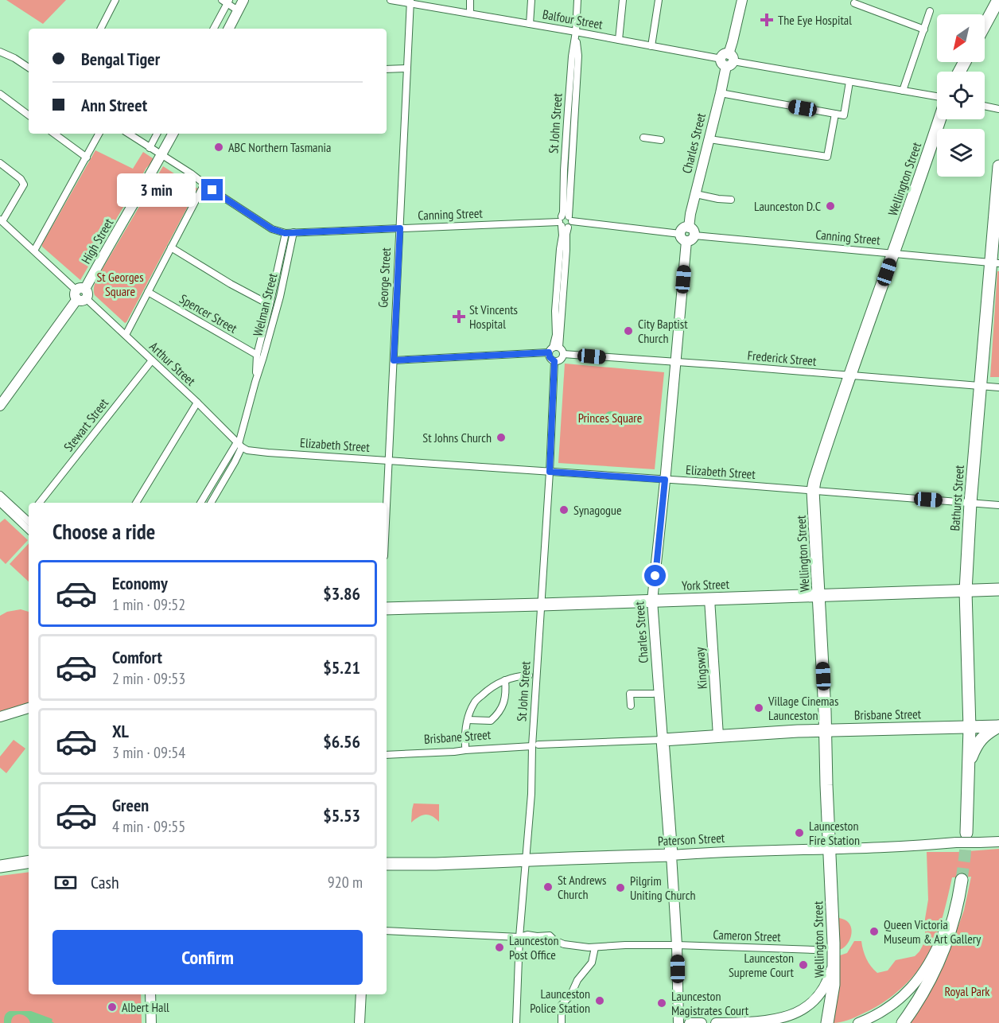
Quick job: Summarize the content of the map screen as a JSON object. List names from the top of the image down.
{
  "streets": {
    "highway": [
      "Charles Street",
      "Wellington Street",
      "Bathurst Street",
      "York Street",
      "Brisbane Street",
      "Paterson Street"
    ],
    "street": [
      "Balfour Street",
      "St John Street",
      "Canning Street",
      "High Street",
      "George Street",
      "Welman Street",
      "Spencer Street",
      "Frederick Street",
      "Arthur Street",
      "Stewart Street",
      "Elizabeth Street",
      "Kingsway",
      "Cameron Street"
    ]
  },
  "crossings": [
    ["Balfour Street", "St John Street"],
    ["Balfour Street", "Charles Street"],
    ["Balfour Street", "George Street"],
    ["St John Street", "Canning Street"],
    ["St John Street", "Frederick Street"],
    ["St John Street", "Elizabeth Street"],
    ["St John Street", "York Street"],
    ["St John Street", "Brisbane Street"],
    ["St John Street", "Paterson Street"],
    ["St John Street", "Cameron Street"],
    ["Charles Street", "Canning Street"],
    ["Charles Street", "Frederick Street"],
    ["Charles Street", "Elizabeth Street"],
    ["Charles Street", "York Street"],
    ["Charles Street", "Brisbane Street"],
    ["Charles Street", "Paterson Street"],
    ["Charles Street", "Cameron Street"],
    ["Wellington Street", "Canning Street"],
    ["Wellington Street", "Frederick Street"],
    ["Wellington Street", "Elizabeth Street"],
    ["Wellington Street", "York Street"],
    ["Wellington Street", "Brisbane Street"],
    ["Wellington Street", "Paterson Street"],
    ["Canning Street", "George Street"],
    ["Canning Street", "Welman Street"],
    ["Canning Street", "Bathurst Street"],
    ["High Street", "Arthur Street"],
    ["George Street", "Elizabeth Street"],
    ["Welman Street", "Spencer Street"],
    ["Welman Street", "Arthur Street"],
    ["Welman Street", "Elizabeth Street"],
    ["Frederick Street", "Bathurst Street"],
    ["Arthur Street", "Stewart Street"],
    ["Arthur Street", "Elizabeth Street"],
    ["Elizabeth Street", "Bathurst Street"],
    ["Bathurst Street", "York Street"],
    ["Bathurst Street", "Brisbane Street"],
    ["York Street", "Kingsway"],
    ["Kingsway", "Brisbane Street"]
  ],
  "parks": ["St Georges Square", "Princes Square", "Royal Park"],
  "places": {
    "health": ["The Eye Hospital", "St Vincents Hospital"],
    "other": [
      "ABC Northern Tasmania",
      "Launceston D.C",
      "City Baptist Church",
      "St Johns Church",
      "Synagogue",
      "Village Cinemas Launceston",
      "Launceston Fire Station",
      "St Andrews Church",
      "Pilgrim Uniting Church",
      "Queen Victoria Museum & Art Gallery",
      "Launceston Post Office",
      "Launceston Supreme Court",
      "Launceston Police Station",
      "Launceston Magistrates Court",
      "Albert Hall"
    ]
  },
  "north": "bottom left",
  "page": {
    "banner": ["Bengal Tiger", "Ann Street"],
    "bubble": "3 min",
    "heading": "Choose a ride",
    "list": [
      {
        "name": "Economy",
        "note": "1 min · 09:52",
        "value": "$3.86"
      },
      {
        "name": "Comfort",
        "note": "2 min · 09:53",
        "value": "$5.21"
      },
      {
        "name": "XL",
        "note": "3 min · 09:54",
        "value": "$6.56"
      },
      {
        "name": "Green",
        "note": "4 min · 09:55",
        "value": "$5.53"
      }
    ],
    "pay": ["Cash", "920 m"],
    "buttons": "Confirm"
  }
}
